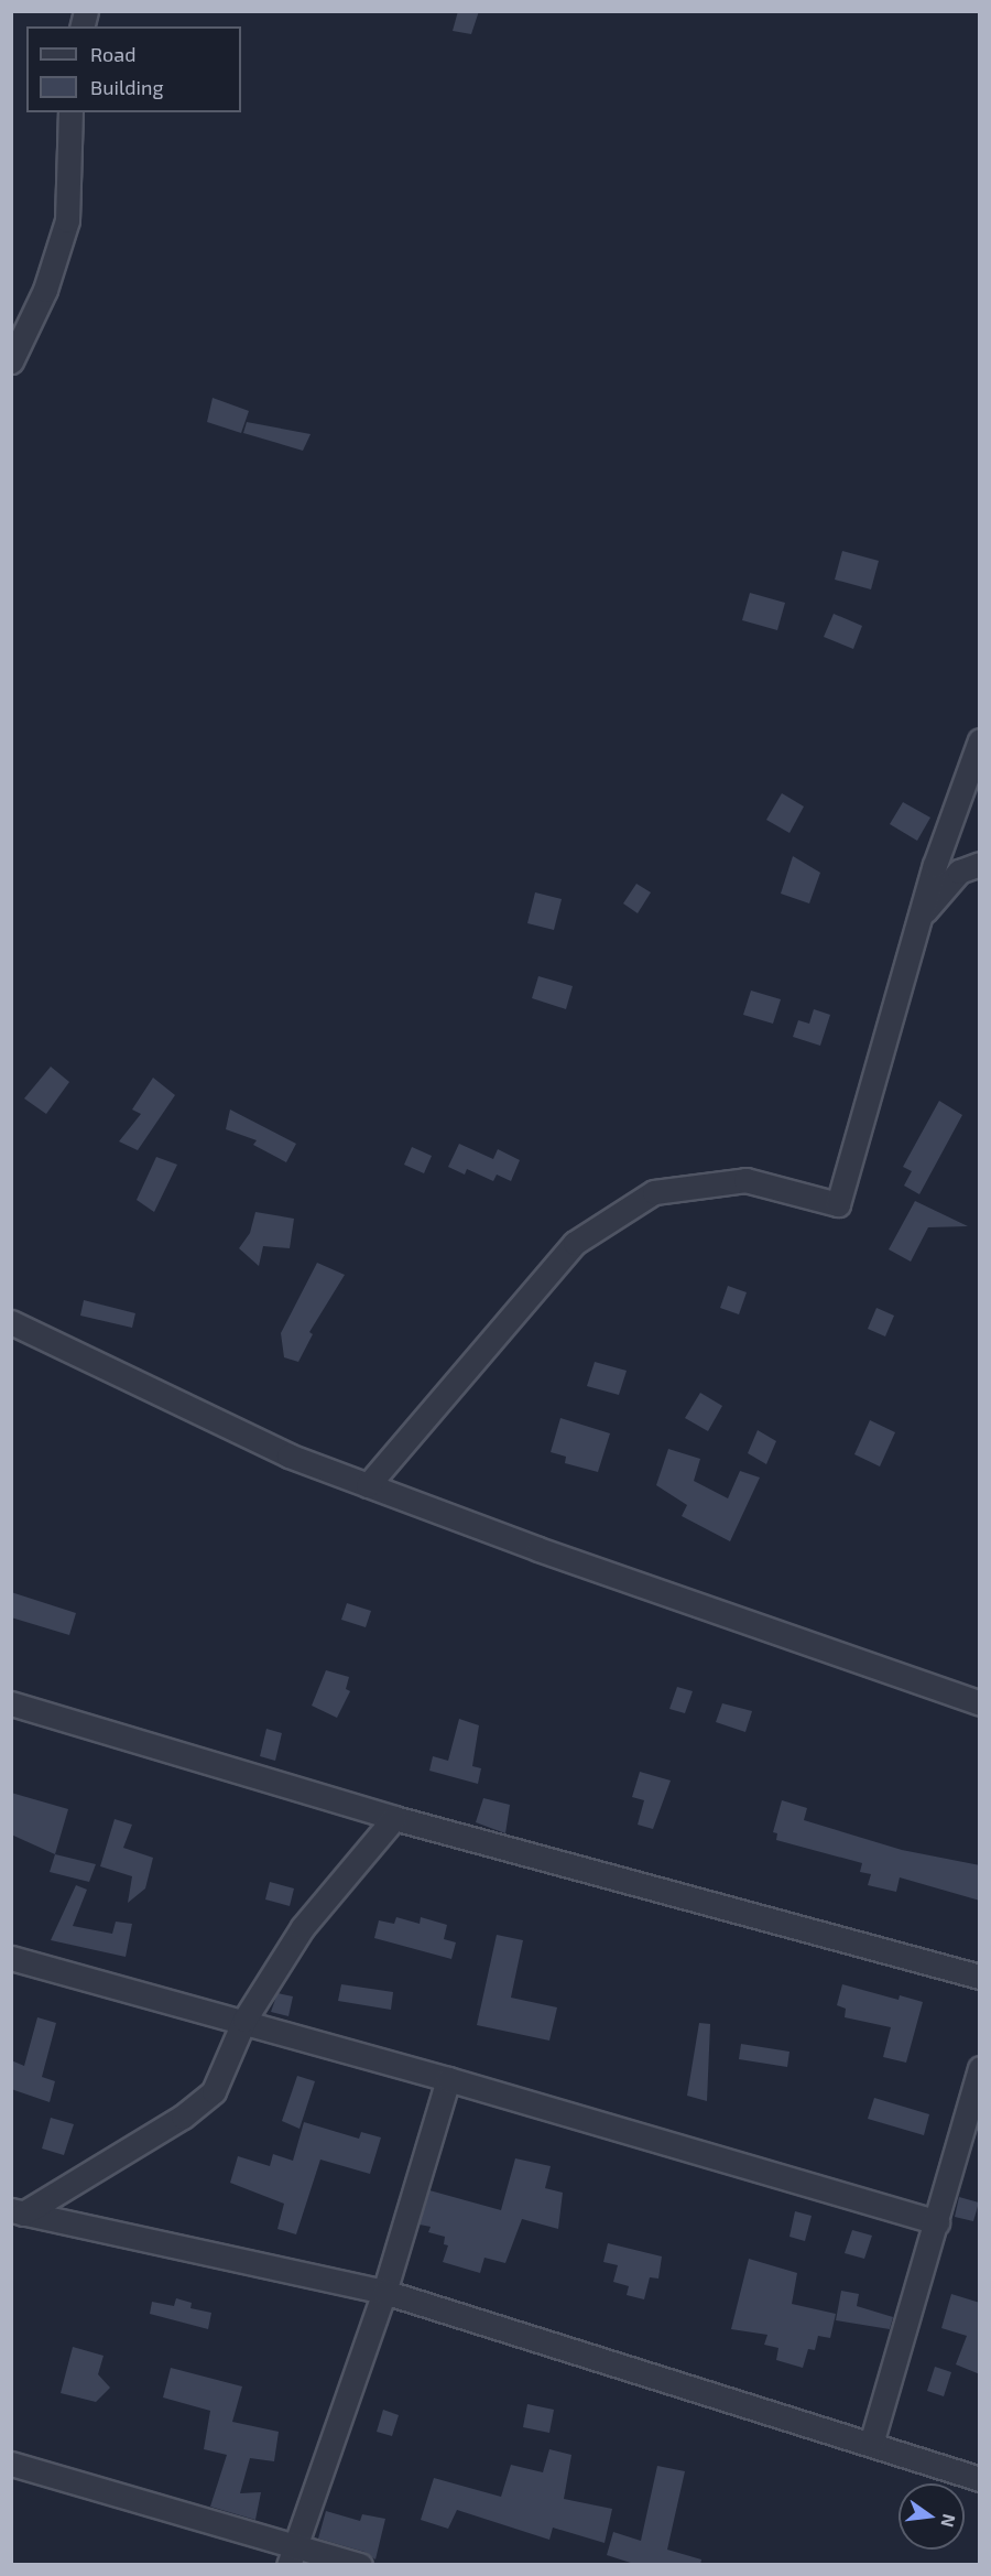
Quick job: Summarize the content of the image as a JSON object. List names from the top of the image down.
{
  "legend": ["Road", "Building"],
  "north": "right"
}
